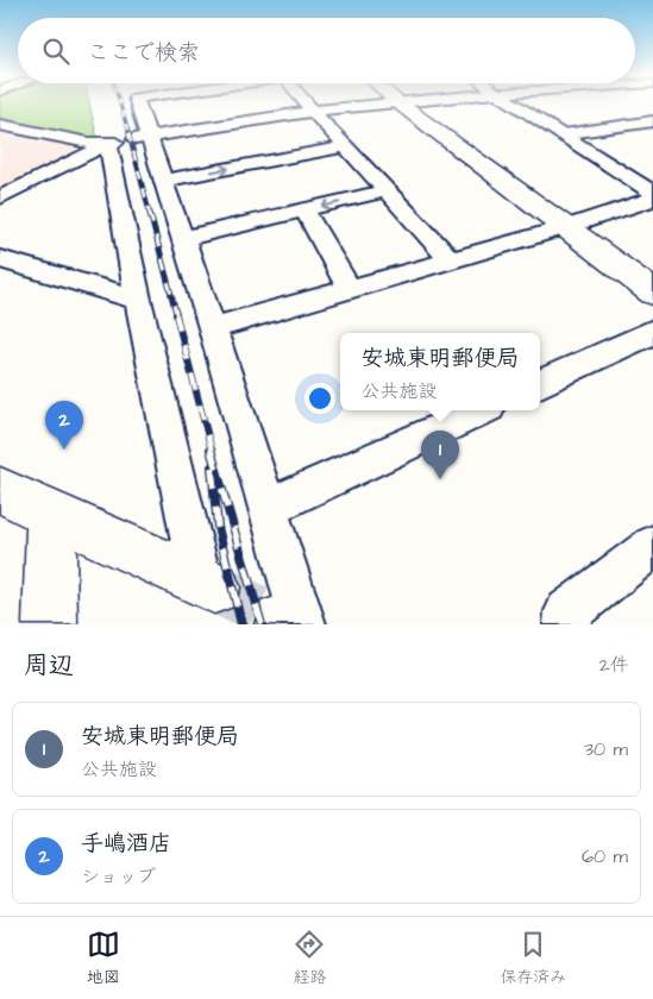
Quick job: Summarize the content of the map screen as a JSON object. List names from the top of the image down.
{
  "page": {
    "search": "ここで検索",
    "popup": ["安城東明郵便局", "公共施設"],
    "pins": ["2", "1"],
    "heading": ["周辺", "2件"],
    "list": [
      {
        "mark": "1",
        "name": "安城東明郵便局",
        "note": "公共施設",
        "value": "30 m"
      },
      {
        "mark": "2",
        "name": "手嶋酒店",
        "note": "ショップ",
        "value": "60 m"
      }
    ],
    "nav": ["地図", "経路", "保存済み"]
  }
}
